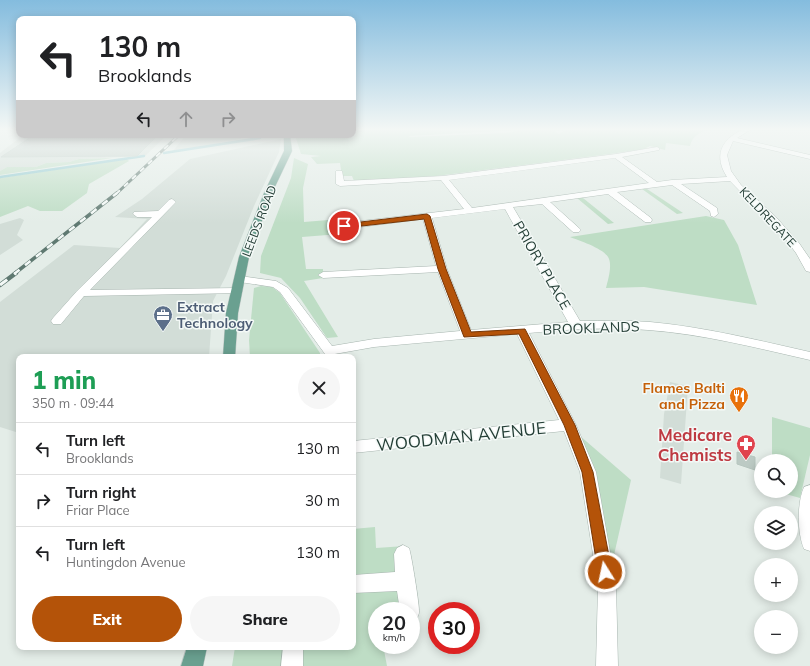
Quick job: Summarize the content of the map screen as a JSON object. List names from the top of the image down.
{
  "streets": {
    "main road": ["LEEDS ROAD"],
    "street": [
      "KELDREGATE",
      "PRIORY PLACE",
      "BROOKLANDS",
      "WOODMAN AVENUE"
    ]
  },
  "crossings": [
    ["PRIORY PLACE", "BROOKLANDS"]
  ],
  "places": {
    "office": ["Extract Technology"],
    "restaurant": ["Flames Balti and Pizza"],
    "pharmacy": ["Medicare Chemists"]
  },
  "page": {
    "turn": ["130 m", "Brooklands"],
    "heading": ["1 min", "350 m · 09:44"],
    "list": [
      {
        "name": "Turn left",
        "note": "Brooklands",
        "value": "130 m"
      },
      {
        "name": "Turn right",
        "note": "Friar Place",
        "value": "30 m"
      },
      {
        "name": "Turn left",
        "note": "Huntingdon Avenue",
        "value": "130 m"
      }
    ],
    "map_buttons": ["+", "−"],
    "buttons": ["Exit", "Share"],
    "speed": "20 km/h",
    "limit": "30"
  }
}
